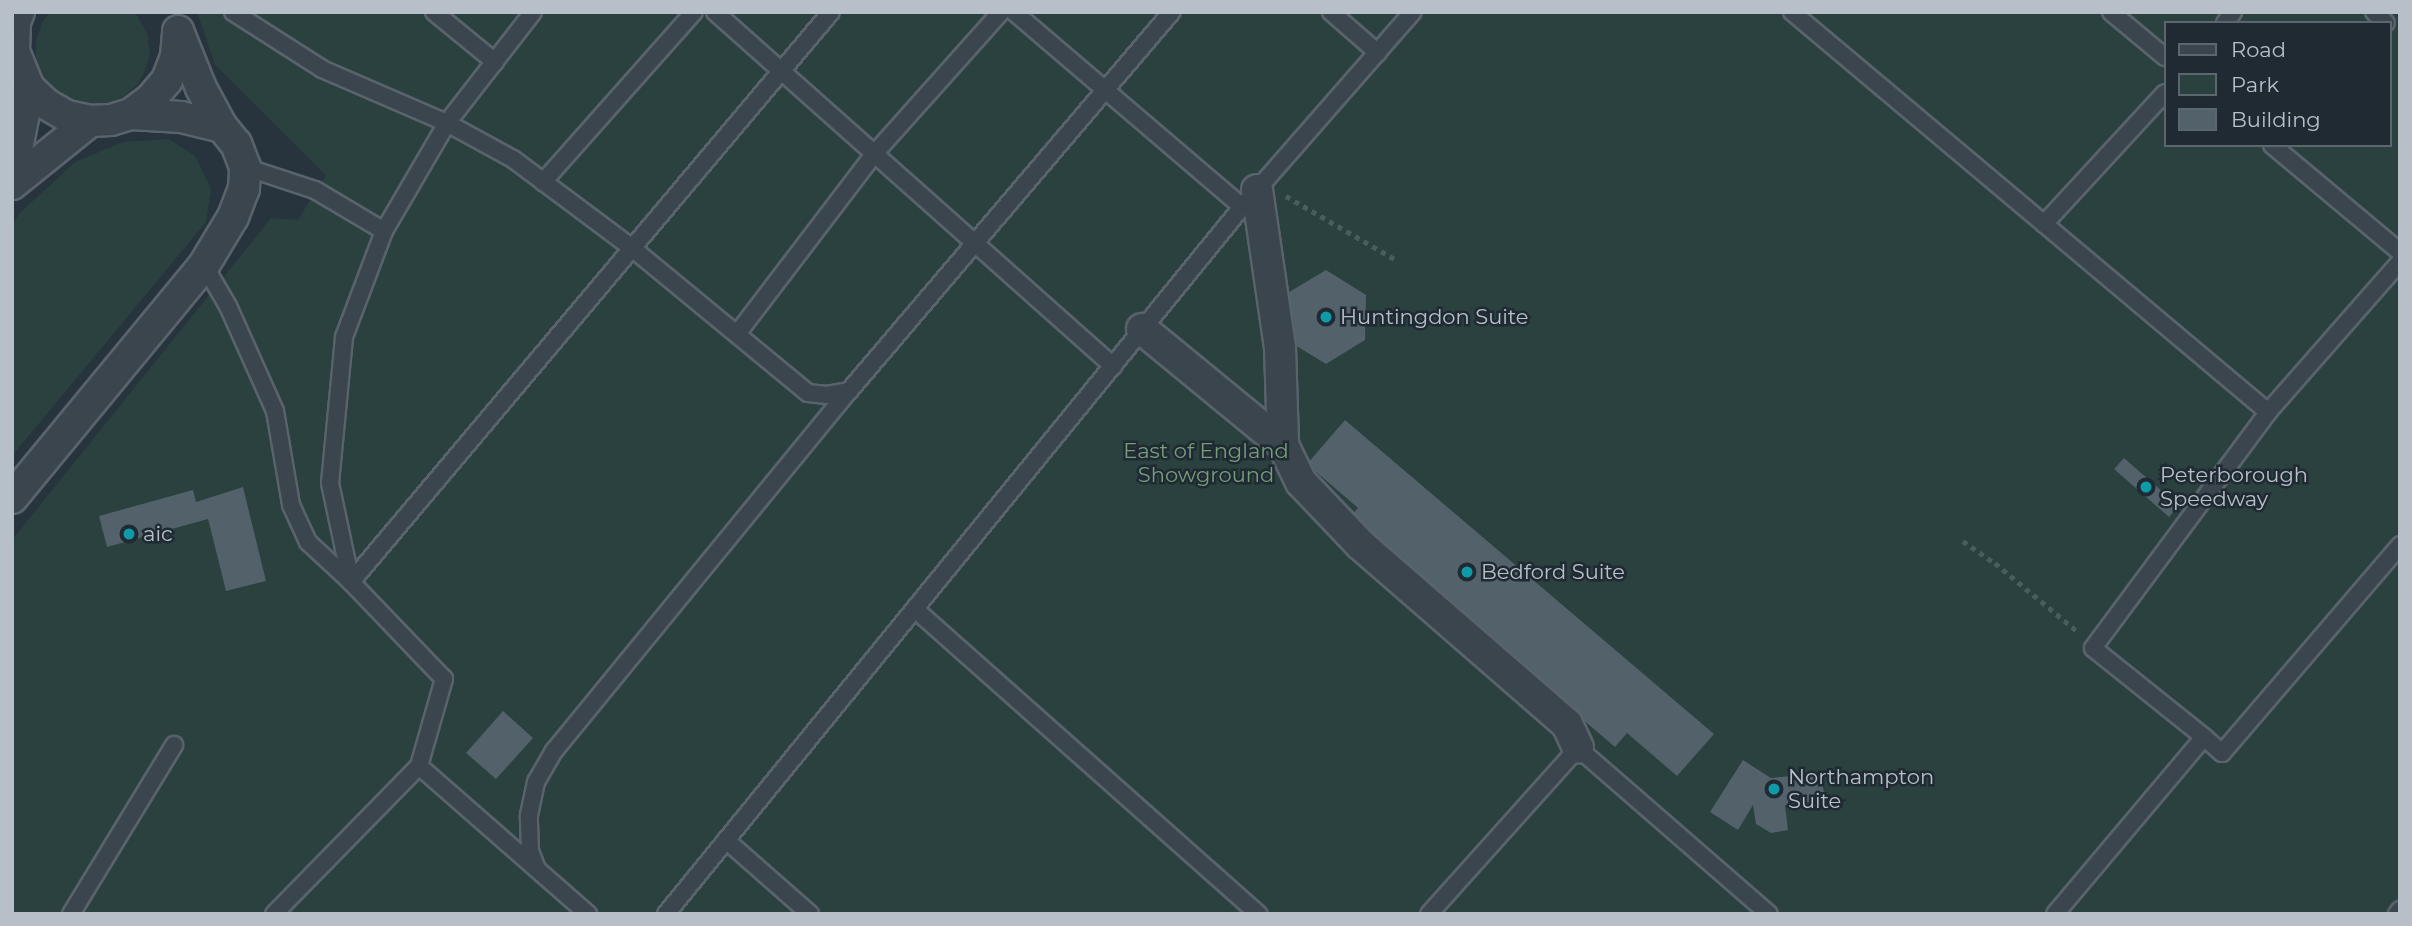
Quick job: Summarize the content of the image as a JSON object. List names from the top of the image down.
{
  "parks": ["East of England Showground"],
  "places": [
    "Huntingdon Suite",
    "Peterborough Speedway",
    "aic",
    "Bedford Suite",
    "Northampton Suite"
  ],
  "legend": ["Road", "Park", "Building"]
}
